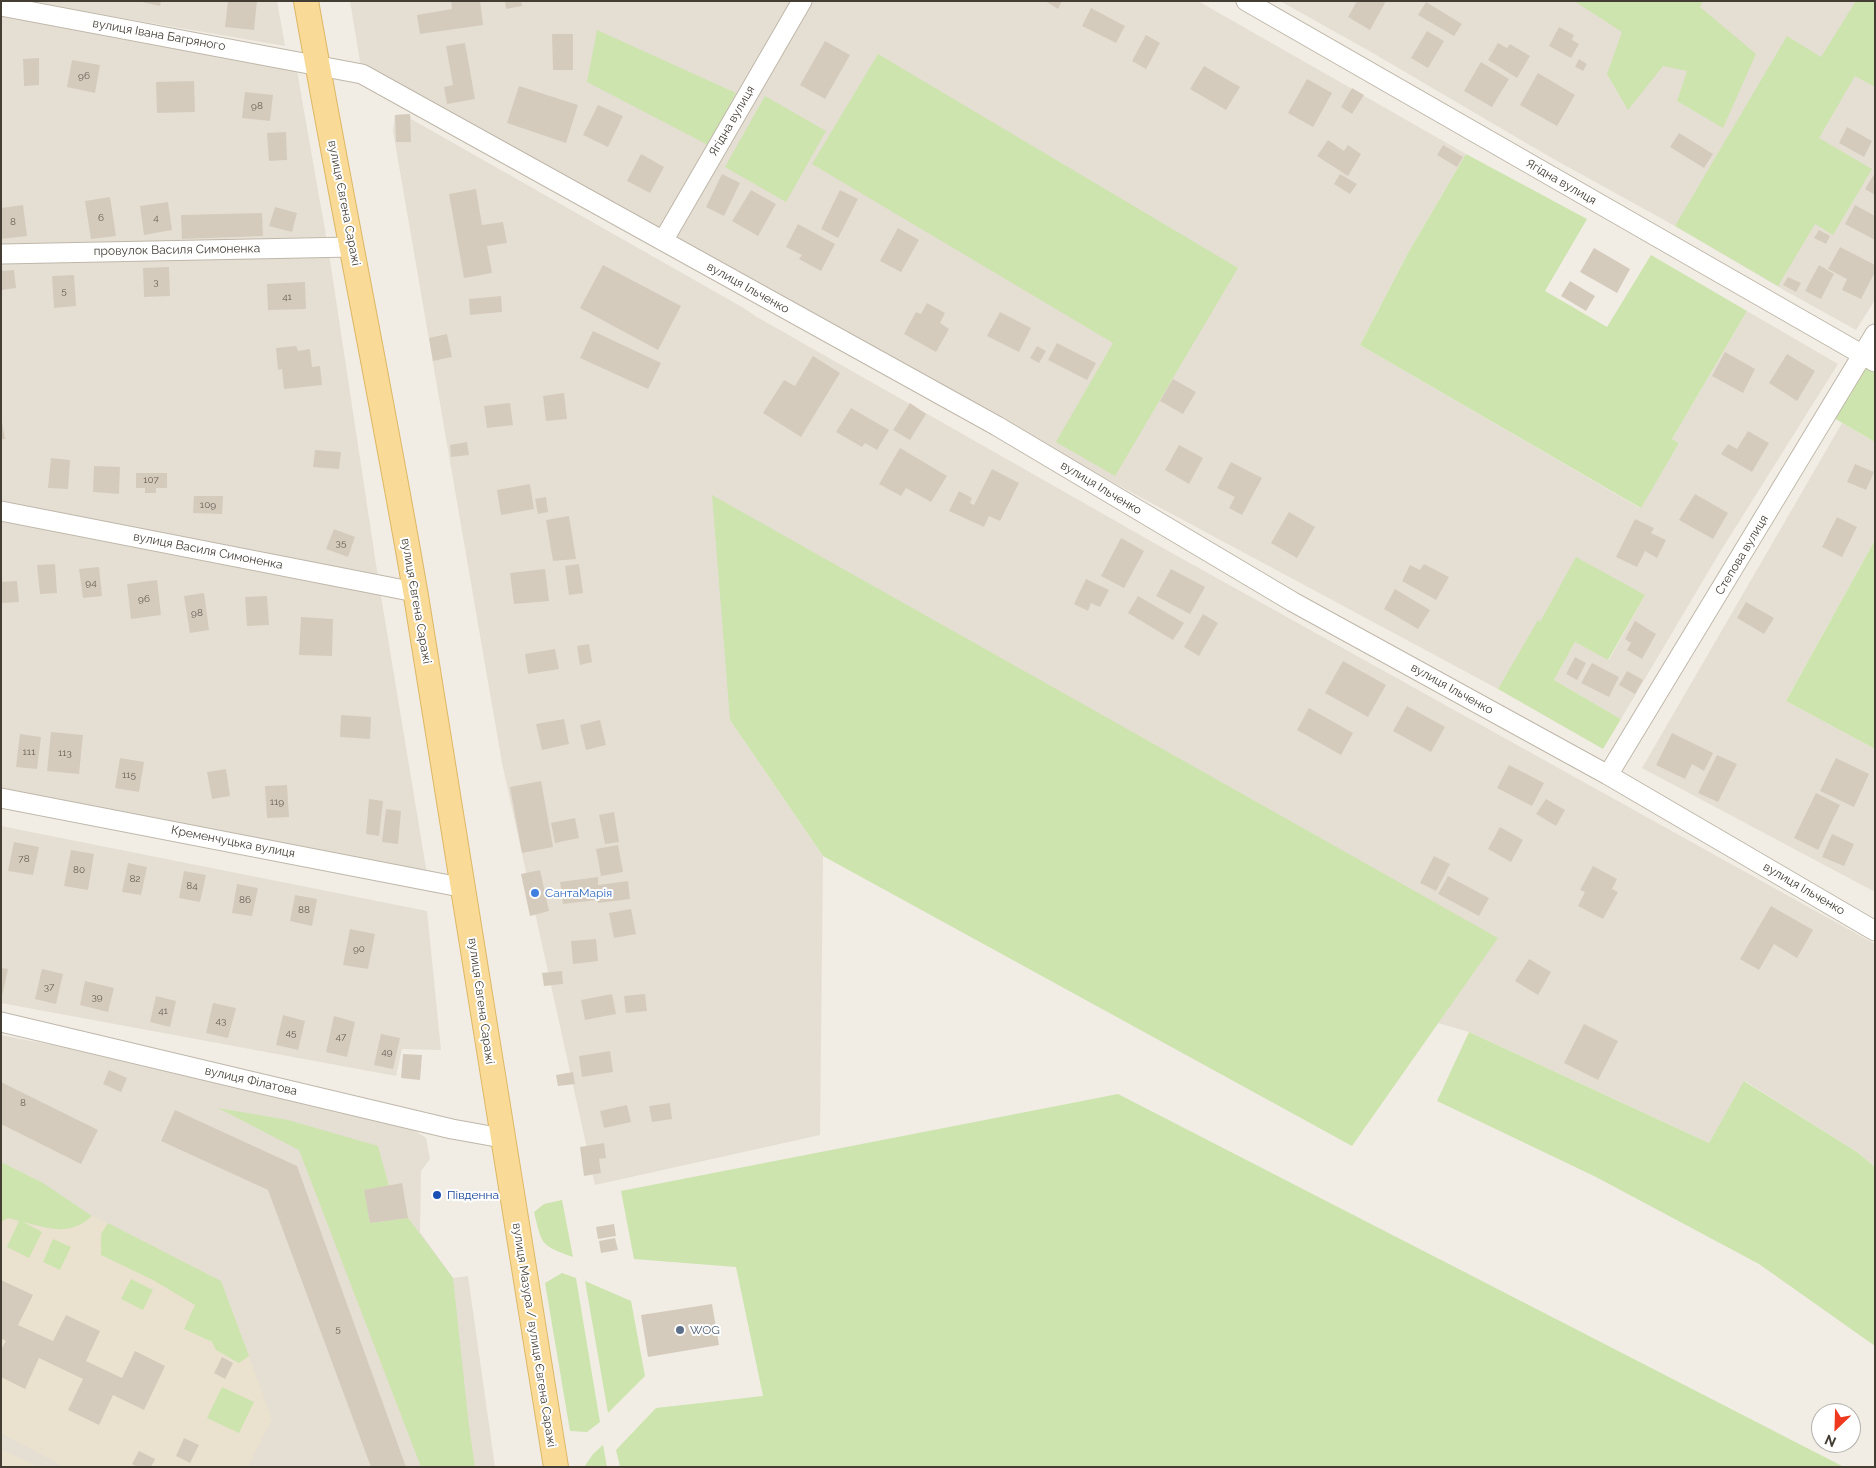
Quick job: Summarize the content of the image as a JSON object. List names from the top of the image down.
{
  "streets": {
    "main road": ["вулиця Євгена Саражі", "вулиця Мазура / вулиця Євгена Саражі"],
    "street": [
      "вулиця Івана Багряного",
      "Ягідна вулиця",
      "провулок Василя Симоненка",
      "вулиця Ільченко",
      "вулиця Василя Симоненка",
      "Степова вулиця",
      "Кременчуцька вулиця",
      "вулиця Філатова"
    ]
  },
  "crossings": [
    ["вулиця Івана Багряного", "вулиця Євгена Саражі"],
    ["вулиця Івана Багряного", "вулиця Ільченко"],
    ["Ягідна вулиця", "вулиця Ільченко"],
    ["Ягідна вулиця", "Степова вулиця"],
    ["вулиця Євгена Саражі", "провулок Василя Симоненка"],
    ["вулиця Євгена Саражі", "вулиця Ільченко"],
    ["вулиця Євгена Саражі", "вулиця Василя Симоненка"],
    ["вулиця Євгена Саражі", "Кременчуцька вулиця"],
    ["вулиця Євгена Саражі", "вулиця Філатова"],
    ["вулиця Євгена Саражі", "вулиця Мазура / вулиця Євгена Саражі"],
    ["вулиця Ільченко", "Степова вулиця"]
  ],
  "places": ["СантаМарія", "Південна", "WOG"],
  "house_numbers": [
    "96",
    "98",
    "6",
    "4",
    "8",
    "3",
    "5",
    "41",
    "107",
    "109",
    "35",
    "94",
    "96",
    "98",
    "111",
    "113",
    "115",
    "119",
    "78",
    "80",
    "82",
    "84",
    "86",
    "88",
    "90",
    "37",
    "39",
    "41",
    "43",
    "45",
    "47",
    "49",
    "8",
    "5"
  ],
  "north": "bottom left"
}
